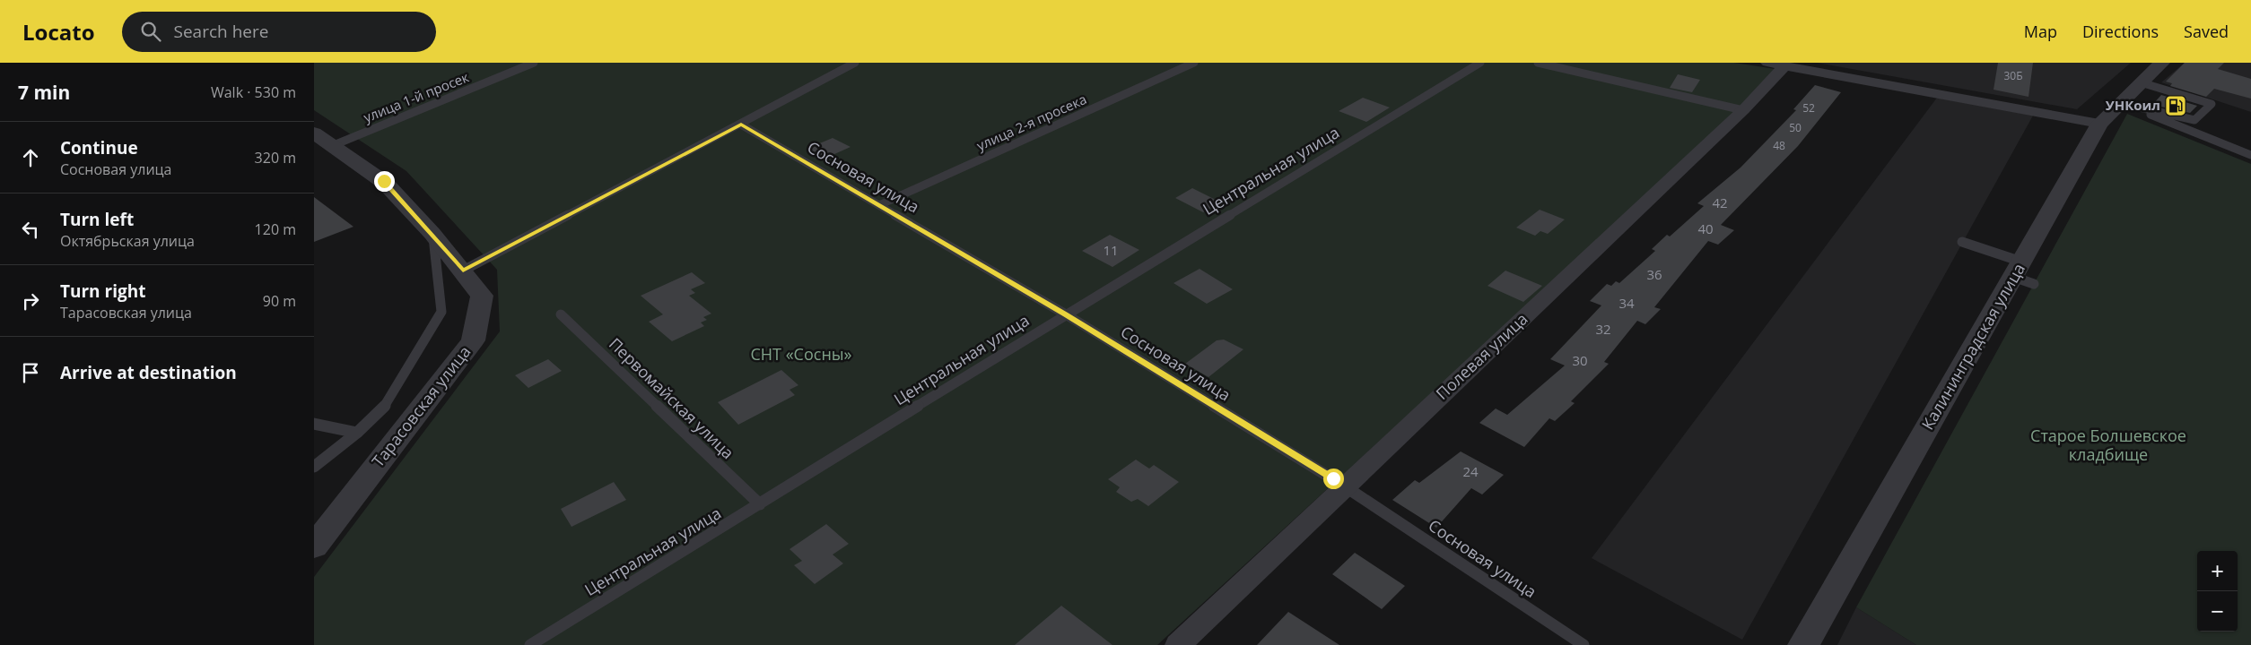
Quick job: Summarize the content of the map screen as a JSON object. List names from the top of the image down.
{
  "streets": {
    "street": ["Калининградская улица", "Полевая улица", "Тарасовская улица"],
    "lane": [
      "улица 1-й просек",
      "улица 2-я просека",
      "Центральная улица",
      "Сосновая улица",
      "Первомайская улица"
    ]
  },
  "crossings": [
    ["улица 1-й просек", "Тарасовская улица"],
    ["улица 2-я просека", "Сосновая улица"],
    ["Центральная улица", "Сосновая улица"],
    ["Центральная улица", "Первомайская улица"],
    ["Сосновая улица", "Полевая улица"]
  ],
  "parks": ["СНТ «Сосны»", "Старое Болшевское кладбище"],
  "places": {
    "fuel station": ["УНКоил"]
  },
  "house_numbers": [
    "30Б",
    "52",
    "50",
    "48",
    "42",
    "40",
    "11",
    "36",
    "34",
    "32",
    "30",
    "24"
  ],
  "page": {
    "header": "Locato",
    "search": "Search here",
    "nav": ["Map", "Directions", "Saved"],
    "heading": ["7 min", "Walk · 530 m"],
    "list": [
      ["Continue", "Сосновая улица", "320 m"],
      ["Turn left", "Октябрьская улица", "120 m"],
      ["Turn right", "Тарасовская улица", "90 m"],
      "Arrive at destination"
    ],
    "map_buttons": ["+", "−"]
  }
}
